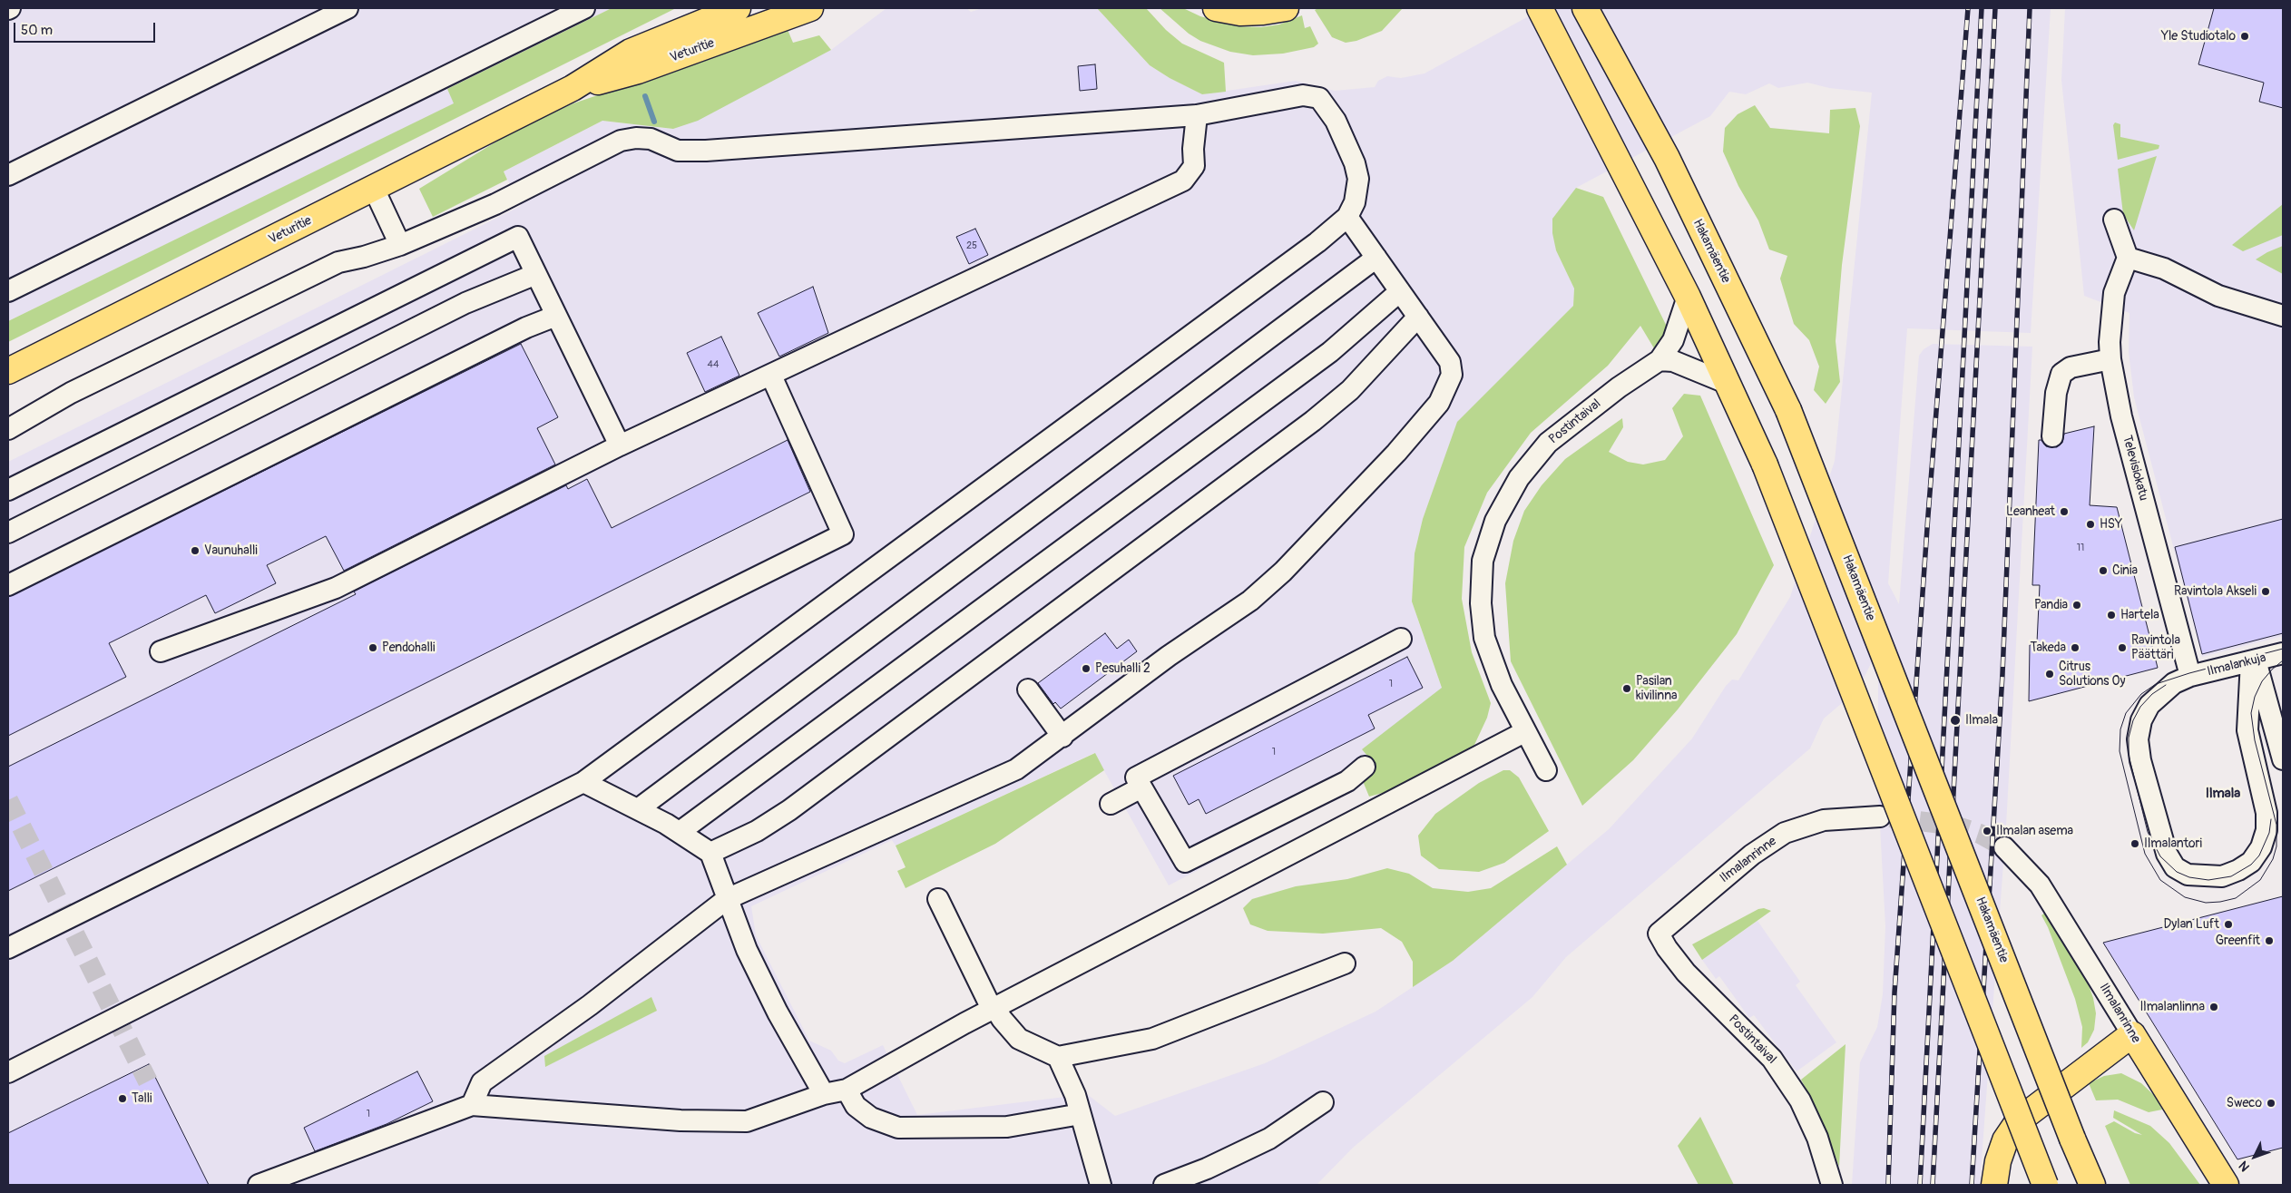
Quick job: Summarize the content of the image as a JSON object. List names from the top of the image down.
{
  "streets": {
    "main road": ["Veturitie", "Hakamäentie", "Ilmalanrinne"],
    "street": ["Postintaival", "Televisiokatu", "Ilmalankuja"]
  },
  "crossings": [
    ["Postintaival", "Ilmalanrinne"],
    ["Televisiokatu", "Ilmalankuja"]
  ],
  "districts": ["Ilmala"],
  "places": [
    "Yle Studiotalo",
    "Leanheat",
    "HSY",
    "Vaunuhalli",
    "Cinia",
    "Ravintola Akseli",
    "Pandia",
    "Hartela",
    "Pendohalli",
    "Takeda",
    "Ravintola Päättäri",
    "Pesuhalli 2",
    "Citrus Solutions Oy",
    "Pasilan kivilinna",
    "Ilmala",
    "Ilmalan asema",
    "Ilmalantori",
    "Dylan Luft",
    "Greenfit",
    "Ilmalanlinna",
    "Talli",
    "Sweco"
  ],
  "house_numbers": [
    "25",
    "44",
    "11",
    "1",
    "1",
    "1"
  ],
  "scale_bar": "50 m",
  "north": "bottom left"
}
